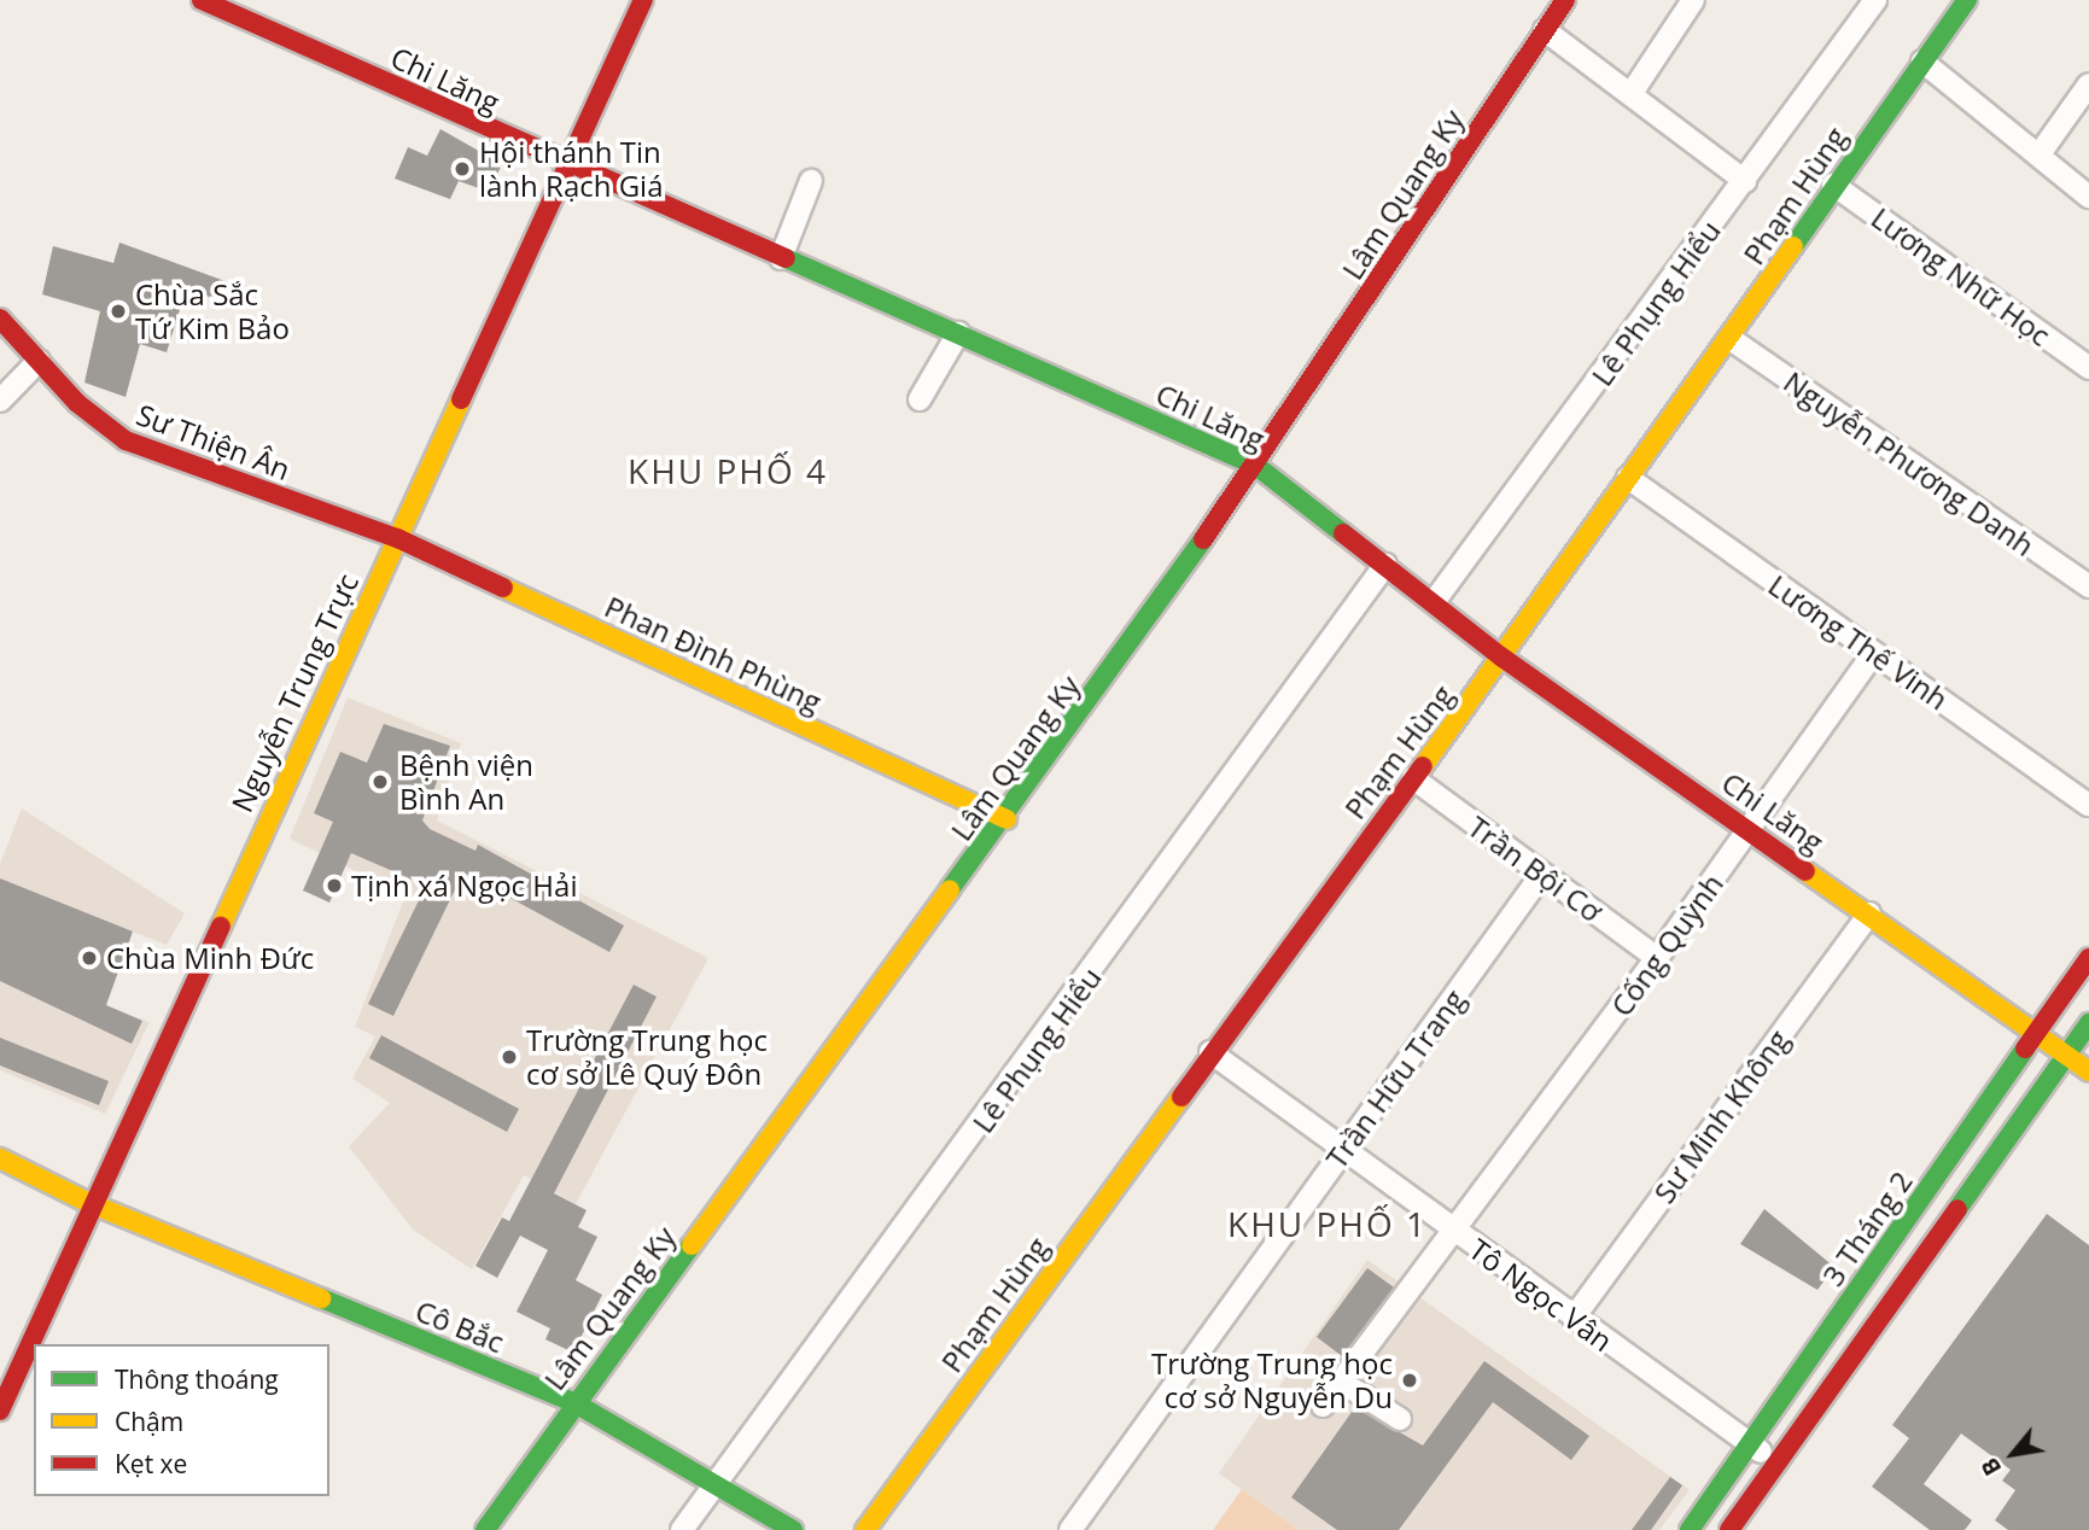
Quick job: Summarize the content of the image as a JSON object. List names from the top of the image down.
{
  "streets": {
    "street": [
      "Chi Lăng",
      "Lâm Quang Ky",
      "Phạm Hùng",
      "Lương Nhữ Học",
      "Lê Phụng Hiểu",
      "Sư Thiện Ân",
      "Nguyễn Phương Danh",
      "Lương Thế Vinh",
      "Phan Đình Phùng",
      "Nguyễn Trung Trực",
      "Trần Bội Cơ",
      "Cống Quỳnh",
      "Trần Hữu Trang",
      "Sư Minh Không",
      "3 Tháng 2",
      "Tô Ngọc Vân",
      "Cô Bắc"
    ]
  },
  "crossings": [
    ["Chi Lăng", "Lâm Quang Ky"],
    ["Chi Lăng", "Phạm Hùng"],
    ["Chi Lăng", "Lê Phụng Hiểu"],
    ["Chi Lăng", "Nguyễn Trung Trực"],
    ["Chi Lăng", "Cống Quỳnh"],
    ["Chi Lăng", "Sư Minh Không"],
    ["Chi Lăng", "3 Tháng 2"],
    ["Lâm Quang Ky", "Phan Đình Phùng"],
    ["Lâm Quang Ky", "Cô Bắc"],
    ["Phạm Hùng", "Lương Nhữ Học"],
    ["Phạm Hùng", "Nguyễn Phương Danh"],
    ["Phạm Hùng", "Lương Thế Vinh"],
    ["Phạm Hùng", "Trần Bội Cơ"],
    ["Phạm Hùng", "Tô Ngọc Vân"],
    ["Lê Phụng Hiểu", "Cô Bắc"],
    ["Sư Thiện Ân", "Phan Đình Phùng"],
    ["Sư Thiện Ân", "Nguyễn Trung Trực"],
    ["Lương Thế Vinh", "Cống Quỳnh"],
    ["Phan Đình Phùng", "Nguyễn Trung Trực"],
    ["Nguyễn Trung Trực", "Cô Bắc"],
    ["Trần Bội Cơ", "Cống Quỳnh"],
    ["Trần Bội Cơ", "Trần Hữu Trang"],
    ["Cống Quỳnh", "Tô Ngọc Vân"],
    ["Trần Hữu Trang", "Tô Ngọc Vân"],
    ["Sư Minh Không", "Tô Ngọc Vân"],
    ["3 Tháng 2", "Tô Ngọc Vân"]
  ],
  "districts": ["KHU PHỐ 4", "KHU PHỐ 1"],
  "places": [
    "Hội thánh Tin lành Rạch Giá",
    "Chùa Sắc Tứ Kim Bảo",
    "Bệnh viện Bình An",
    "Tịnh xá Ngọc Hải",
    "Chùa Minh Đức",
    "Trường Trung học cơ sở Lê Quý Đôn",
    "Trường Trung học cơ sở Nguyễn Du"
  ],
  "legend": ["Thông thoáng", "Chậm", "Kẹt xe"],
  "north": "bottom left"
}
